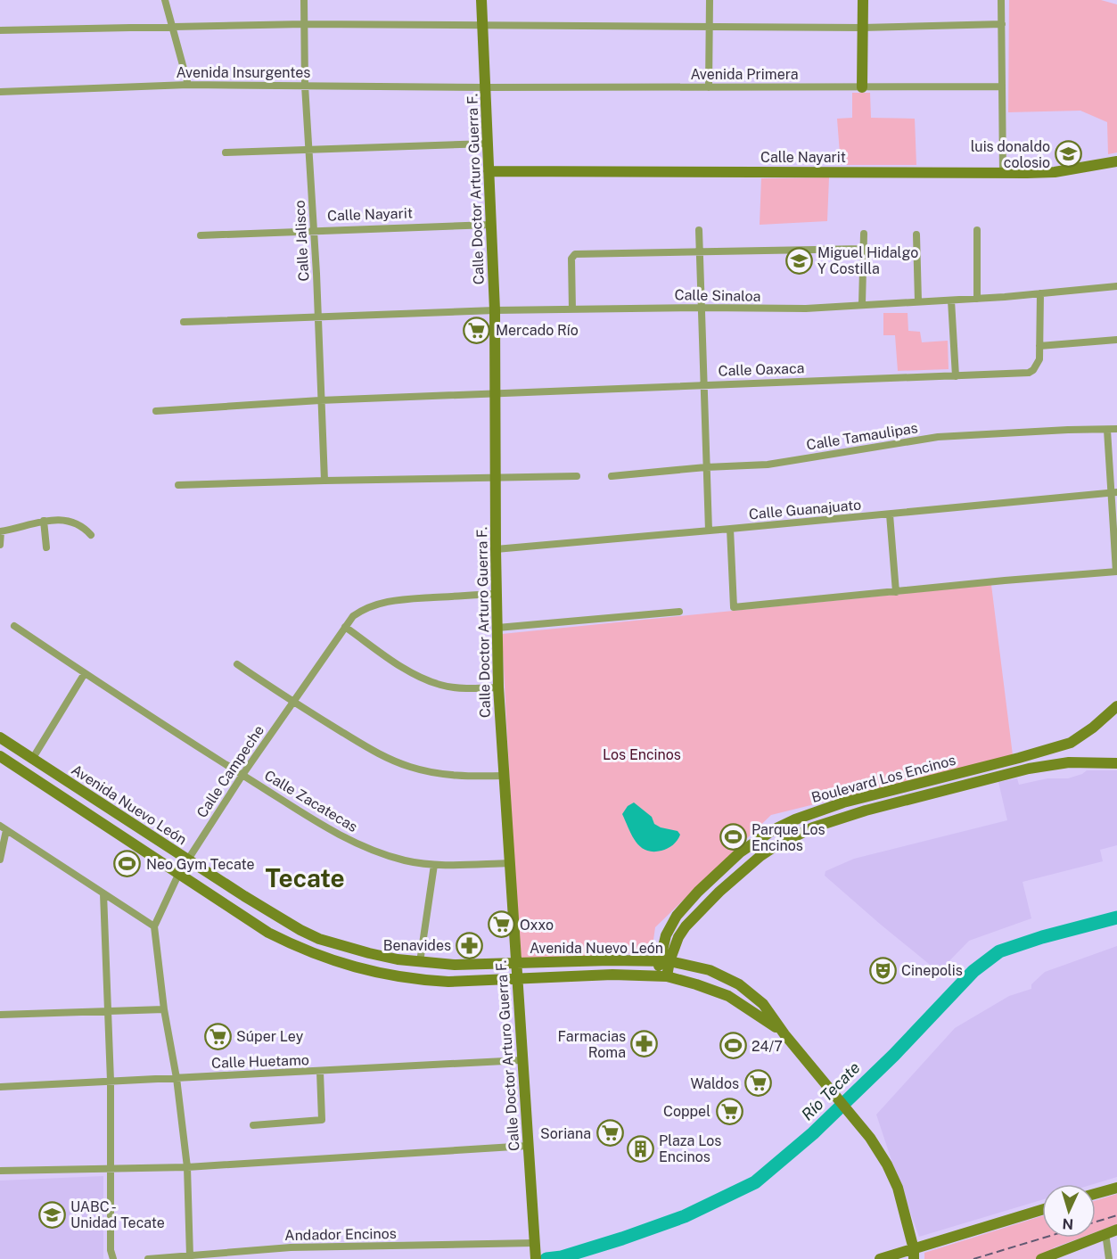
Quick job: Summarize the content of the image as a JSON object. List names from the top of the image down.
{
  "streets": {
    "street": [
      "Avenida Insurgentes",
      "Avenida Primera",
      "Calle Nayarit",
      "Calle Doctor Arturo Guerra F.",
      "Calle Jalisco",
      "Calle Sinaloa",
      "Calle Oaxaca",
      "Calle Tamaulipas",
      "Calle Guanajuato",
      "Calle Campeche",
      "Boulevard Los Encinos",
      "Calle Zacatecas",
      "Avenida Nuevo León",
      "Calle Huetamo",
      "Andador Encinos"
    ]
  },
  "crossings": [
    ["Avenida Insurgentes", "Avenida Primera"],
    ["Avenida Insurgentes", "Calle Doctor Arturo Guerra F."],
    ["Avenida Insurgentes", "Calle Jalisco"],
    ["Avenida Primera", "Calle Doctor Arturo Guerra F."],
    ["Calle Nayarit", "Calle Doctor Arturo Guerra F."],
    ["Calle Nayarit", "Calle Jalisco"],
    ["Calle Doctor Arturo Guerra F.", "Calle Sinaloa"],
    ["Calle Doctor Arturo Guerra F.", "Calle Oaxaca"],
    ["Calle Doctor Arturo Guerra F.", "Calle Guanajuato"],
    ["Calle Doctor Arturo Guerra F.", "Calle Campeche"],
    ["Calle Doctor Arturo Guerra F.", "Calle Zacatecas"],
    ["Calle Doctor Arturo Guerra F.", "Avenida Nuevo León"],
    ["Calle Doctor Arturo Guerra F.", "Calle Huetamo"],
    ["Calle Doctor Arturo Guerra F.", "Andador Encinos"],
    ["Calle Jalisco", "Calle Sinaloa"],
    ["Calle Jalisco", "Calle Oaxaca"],
    ["Calle Campeche", "Calle Zacatecas"],
    ["Calle Campeche", "Avenida Nuevo León"],
    ["Boulevard Los Encinos", "Avenida Nuevo León"]
  ],
  "districts": ["Tecate"],
  "water": ["Río Tecate"],
  "parks": ["Los Encinos"],
  "places": {
    "school or university": ["luis donaldo colosio", "Miguel Hidalgo Y Costilla", "UABC - Unidad Tecate"],
    "supermarket": [
      "Mercado Río",
      "Oxxo",
      "Súper Ley",
      "Waldos",
      "Coppel",
      "Soriana"
    ],
    "sports": ["Parque Los Encinos", "Neo Gym Tecate", "24/7"],
    "pharmacy": ["Benavides", "Farmacias Roma"],
    "theatre": ["Cinepolis"],
    "building": ["Plaza Los Encinos"]
  },
  "north": "bottom"
}
